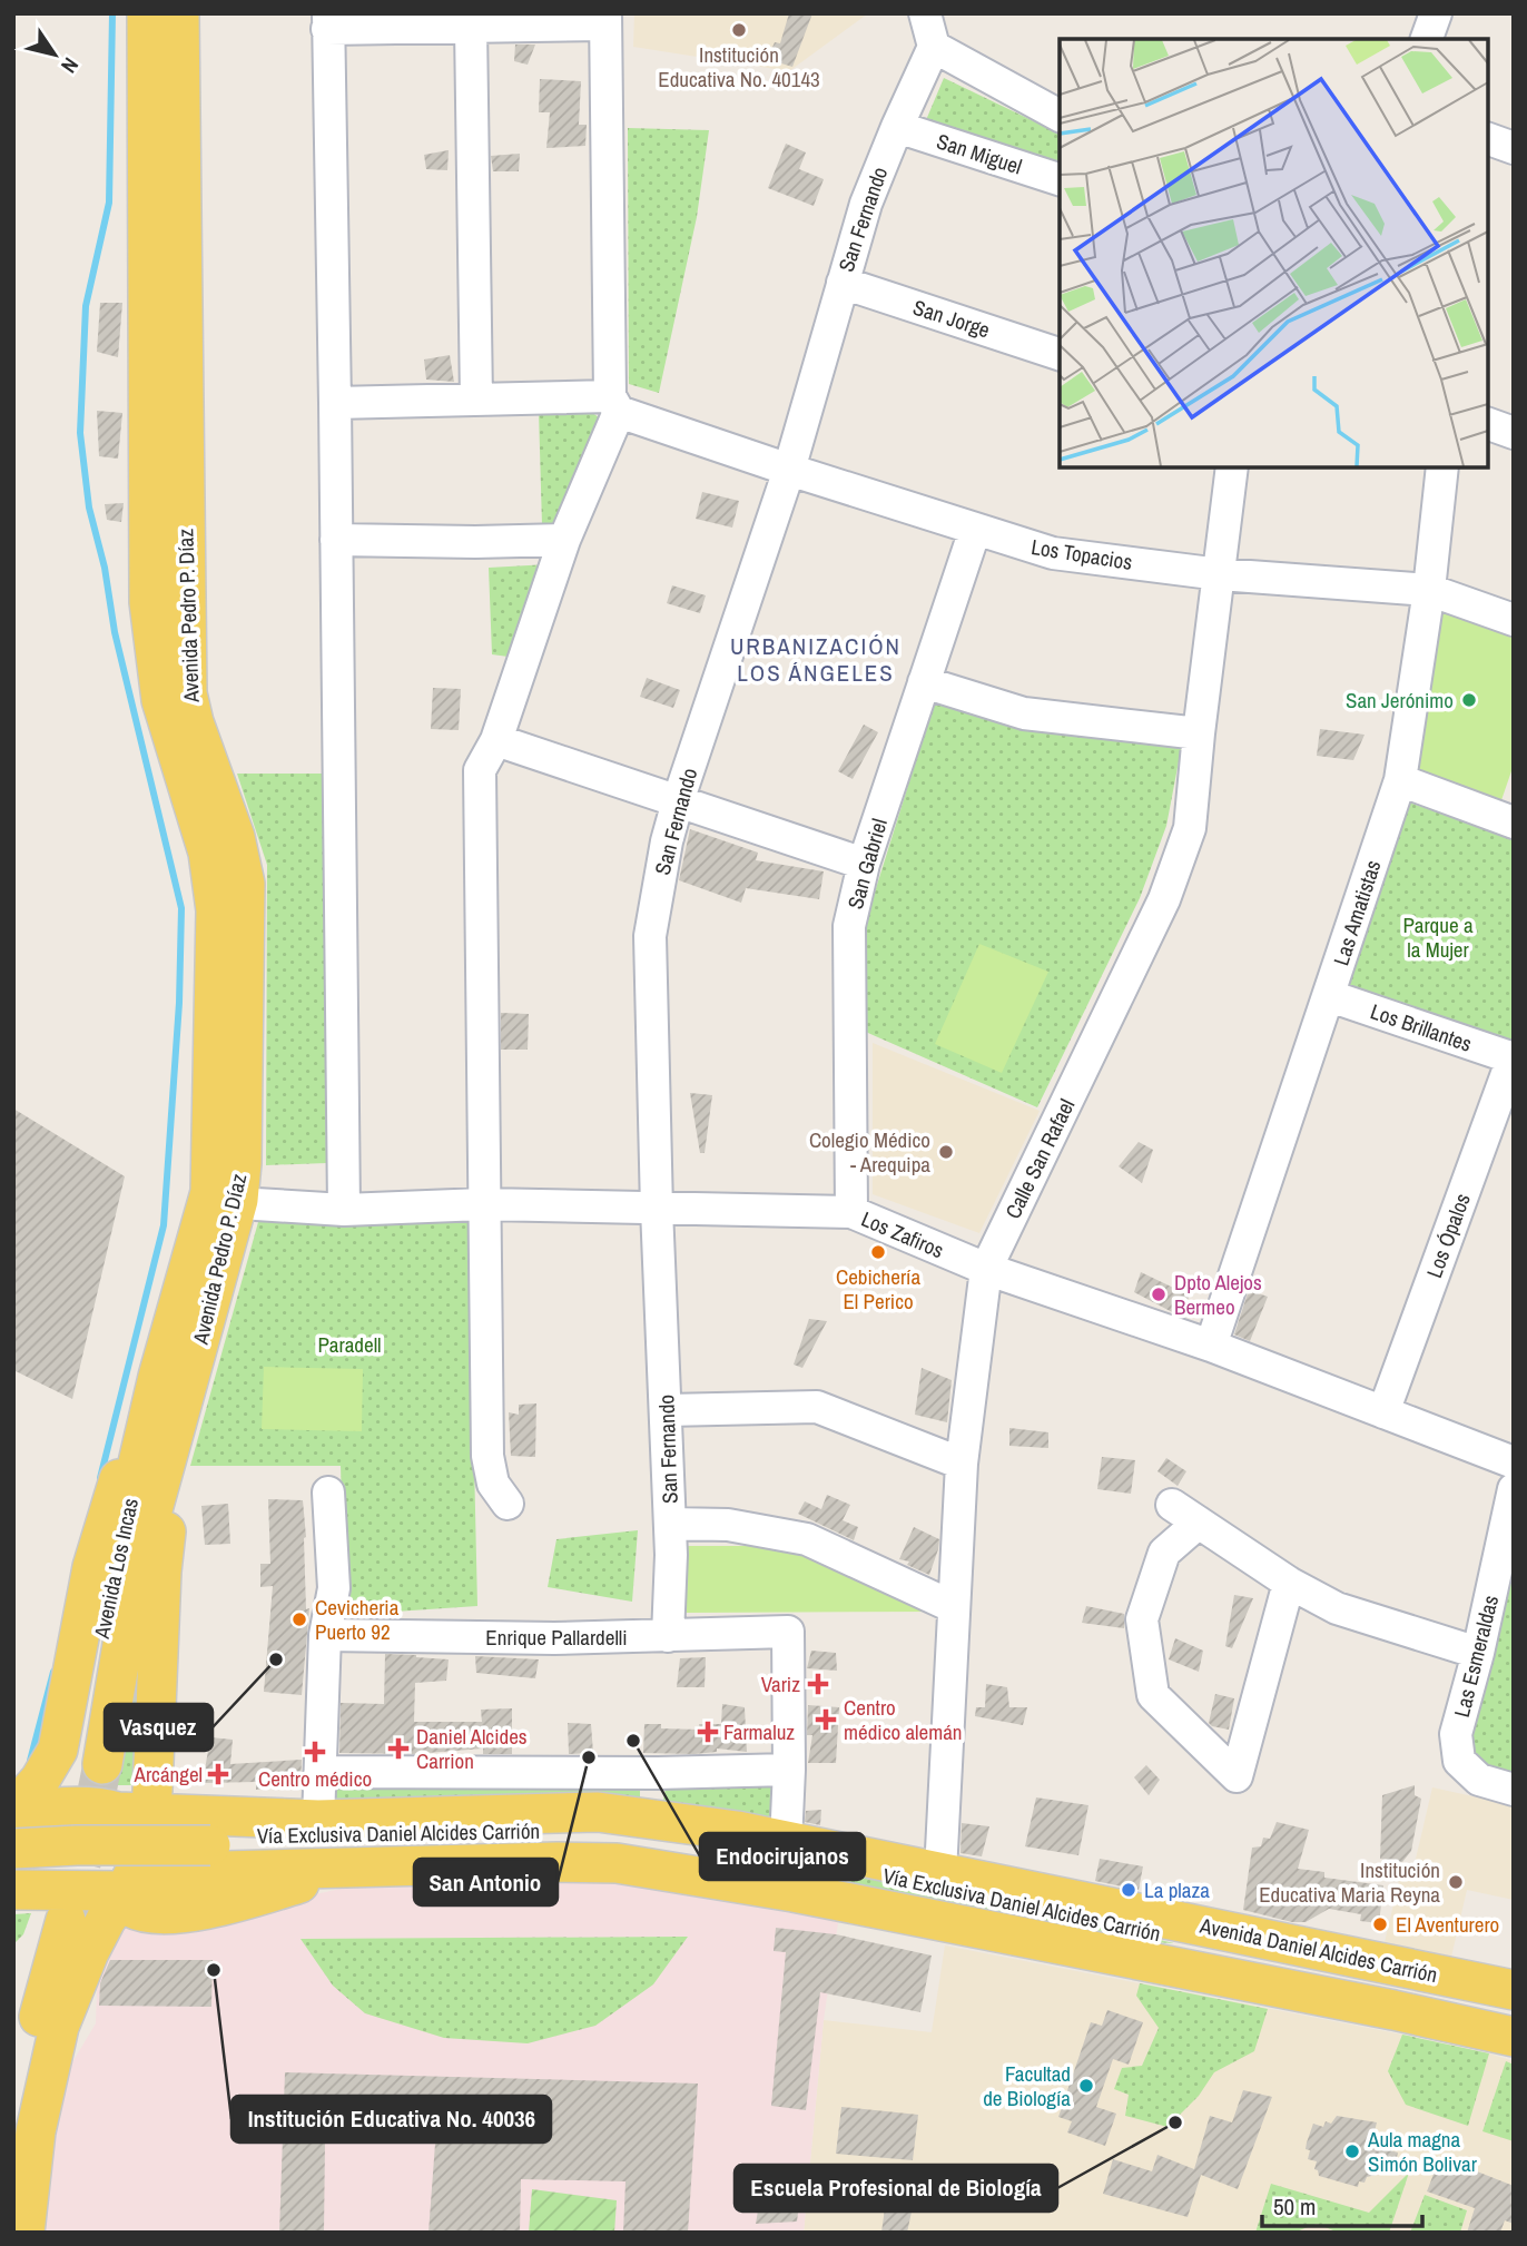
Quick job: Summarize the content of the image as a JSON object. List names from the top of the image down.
{
  "streets": {
    "main road": [
      "Avenida Pedro P. Díaz",
      "Avenida Los Incas",
      "Vía Exclusiva Daniel Alcides Carrión",
      "Avenida Daniel Alcides Carrión"
    ],
    "street": [
      "San Miguel",
      "San Fernando",
      "San Jorge",
      "Los Topacios",
      "San Gabriel",
      "Las Amatistas",
      "Los Brillantes",
      "Calle San Rafael",
      "Los Zafiros",
      "Los Ópalos",
      "Enrique Pallardelli",
      "Las Esmeraldas"
    ]
  },
  "crossings": [
    ["San Miguel", "San Fernando"],
    ["San Fernando", "San Jorge"],
    ["San Fernando", "Los Topacios"],
    ["San Fernando", "Los Zafiros"],
    ["San Fernando", "Enrique Pallardelli"],
    ["Los Topacios", "San Gabriel"],
    ["Los Topacios", "Las Amatistas"],
    ["Los Topacios", "Calle San Rafael"],
    ["Avenida Pedro P. Díaz", "Los Zafiros"],
    ["Avenida Pedro P. Díaz", "Avenida Los Incas"],
    ["San Gabriel", "Los Zafiros"],
    ["Las Amatistas", "Los Brillantes"],
    ["Las Amatistas", "Los Zafiros"],
    ["Los Brillantes", "Los Ópalos"],
    ["Calle San Rafael", "Los Zafiros"],
    ["Calle San Rafael", "Avenida Daniel Alcides Carrión"],
    ["Los Zafiros", "Los Ópalos"],
    ["Vía Exclusiva Daniel Alcides Carrión", "Avenida Daniel Alcides Carrión"]
  ],
  "districts": ["URBANIZACIÓN LOS ÁNGELES"],
  "parks": ["Parque a la Mujer", "Paradell"],
  "places": {
    "other": [
      "Institución Educativa No. 40143",
      "San Jerónimo",
      "Colegio Médico - Arequipa",
      "Cebichería El Perico",
      "Dpto Alejos Bermeo",
      "Cevicheria Puerto 92",
      "Vasquez",
      "Endocirujanos",
      "San Antonio",
      "Institución Educativa Maria Reyna",
      "La plaza",
      "El Aventurero",
      "Institución Educativa No. 40036",
      "Facultad de Biología",
      "Escuela Profesional de Biología",
      "Aula magna Simón Bolivar"
    ],
    "health": [
      "Variz",
      "Centro médico alemán",
      "Farmaluz",
      "Daniel Alcides Carrion",
      "Centro médico",
      "Arcángel"
    ]
  },
  "scale_bar": "50 m",
  "north": "bottom right"
}
